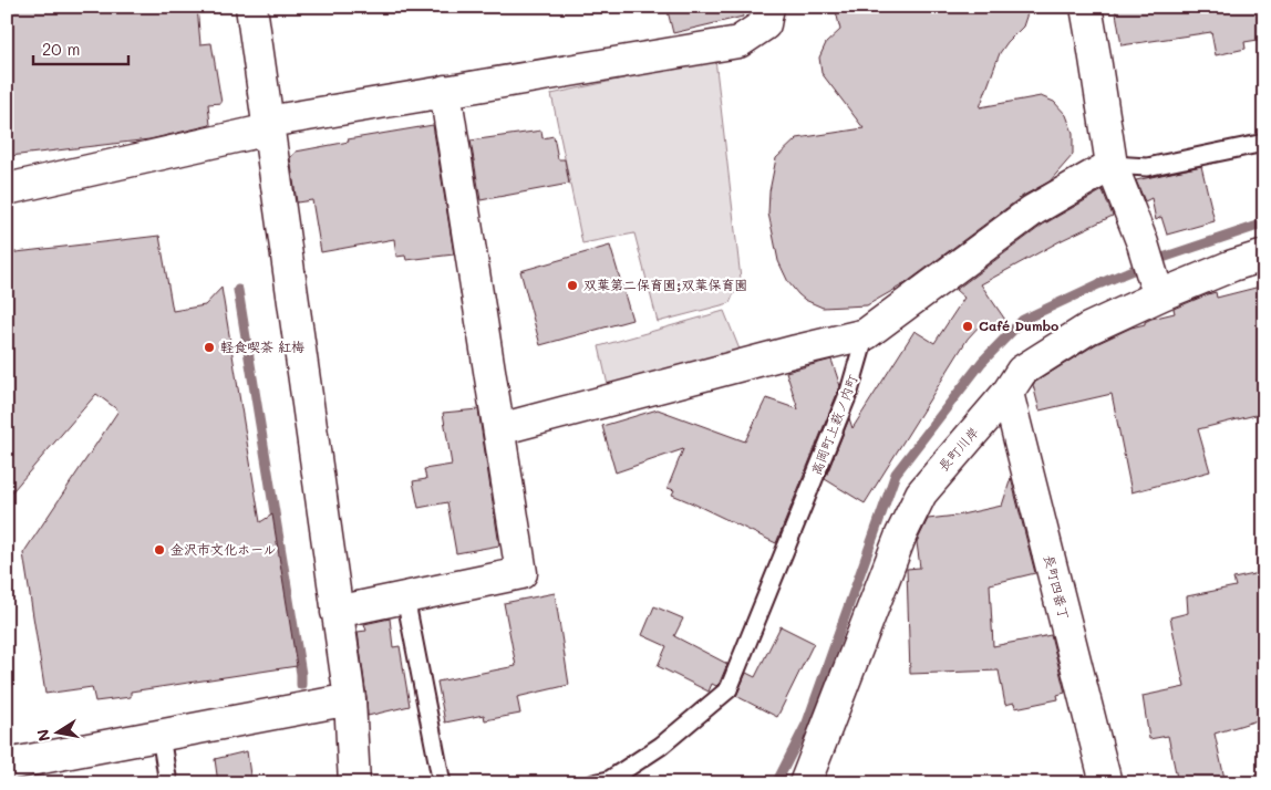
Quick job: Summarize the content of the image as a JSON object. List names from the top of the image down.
{
  "streets": {
    "street": ["長町川岸", "長町四番丁"],
    "lane": ["高岡町上薮ノ内町"]
  },
  "crossings": [
    ["長町川岸", "長町四番丁"]
  ],
  "places": [
    "双葉第二保育園;双葉保育園",
    "Café Dumbo",
    "軽食喫茶 紅梅",
    "金沢市文化ホール"
  ],
  "scale_bar": "20 m",
  "north": "left"
}
